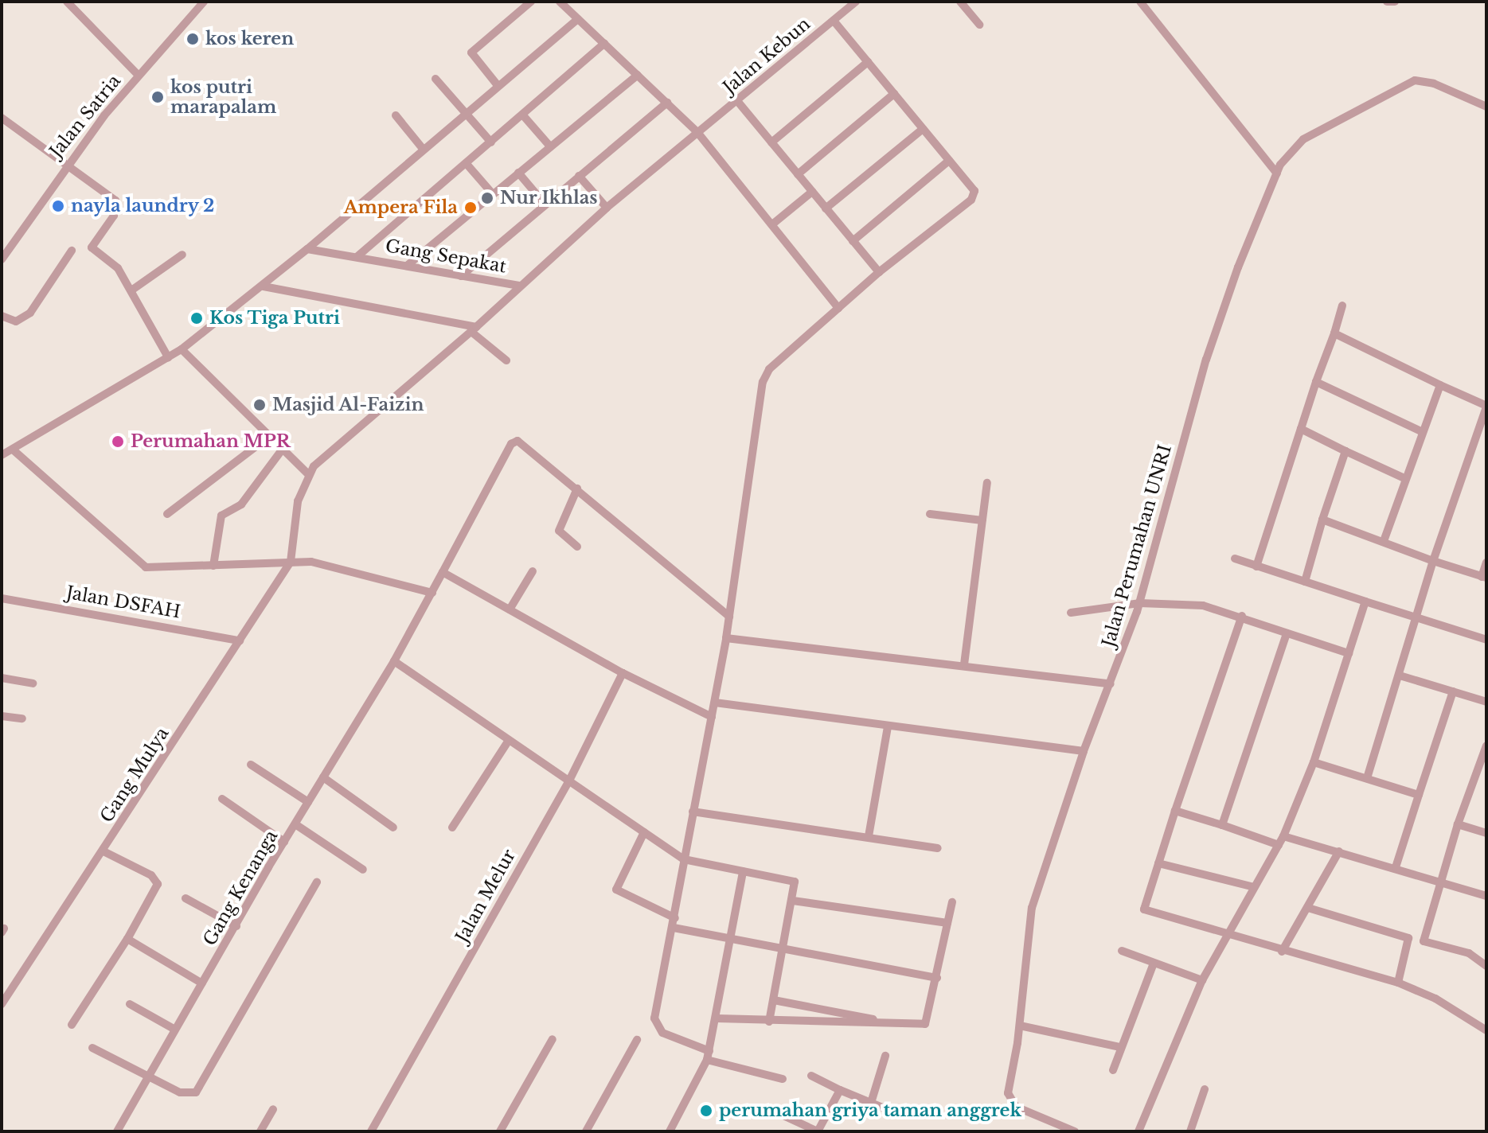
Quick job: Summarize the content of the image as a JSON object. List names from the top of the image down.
{
  "streets": {
    "street": [
      "Jalan Kebun",
      "Jalan Satria",
      "Gang Sepakat",
      "Jalan Perumahan UNRI",
      "Jalan DSFAH",
      "Gang Mulya",
      "Gang Kenanga",
      "Jalan Melur"
    ]
  },
  "crossings": [
    ["Jalan Kebun", "Gang Sepakat"],
    ["Jalan DSFAH", "Gang Mulya"]
  ],
  "places": [
    "kos keren",
    "kos putri marapalam",
    "Nur Ikhlas",
    "nayla laundry 2",
    "Ampera Fila",
    "Kos Tiga Putri",
    "Masjid Al-Faizin",
    "Perumahan MPR",
    "perumahan griya taman anggrek"
  ]
}
